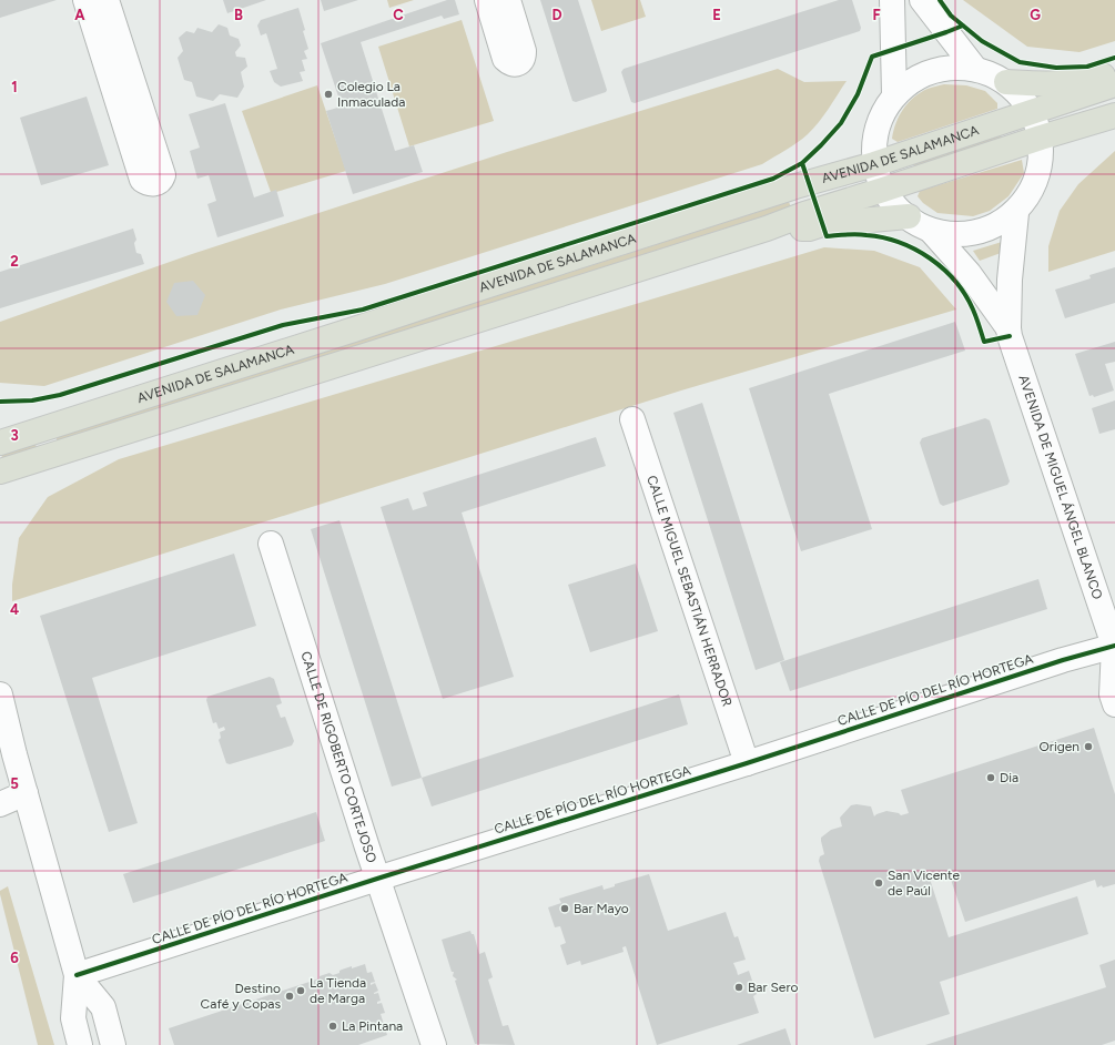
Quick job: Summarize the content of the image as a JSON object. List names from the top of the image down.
{
  "streets": {
    "highway": ["AVENIDA DE SALAMANCA"],
    "street": [
      "AVENIDA DE MIGUEL ÁNGEL BLANCO",
      "CALLE MIGUEL SEBASTIÁN HERRADOR",
      "CALLE DE PÍO DEL RÍO HORTEGA",
      "CALLE DE RIGOBERTO CORTEJOSO"
    ]
  },
  "crossings": [
    ["AVENIDA DE SALAMANCA", "AVENIDA DE MIGUEL ÁNGEL BLANCO"],
    ["AVENIDA DE MIGUEL ÁNGEL BLANCO", "CALLE DE PÍO DEL RÍO HORTEGA"],
    ["CALLE MIGUEL SEBASTIÁN HERRADOR", "CALLE DE PÍO DEL RÍO HORTEGA"],
    ["CALLE DE PÍO DEL RÍO HORTEGA", "CALLE DE RIGOBERTO CORTEJOSO"]
  ],
  "places": [
    "Colegio La Inmaculada",
    "Origen",
    "Dia",
    "San Vicente de Paúl",
    "Bar Mayo",
    "Bar Sero",
    "La Tienda de Marga",
    "Destino Café y Copas",
    "La Pintana"
  ],
  "grid": {
    "columns": [
      "A",
      "B",
      "C",
      "D",
      "E",
      "F",
      "G"
    ],
    "rows": [
      "1",
      "2",
      "3",
      "4",
      "5",
      "6"
    ]
  }
}
